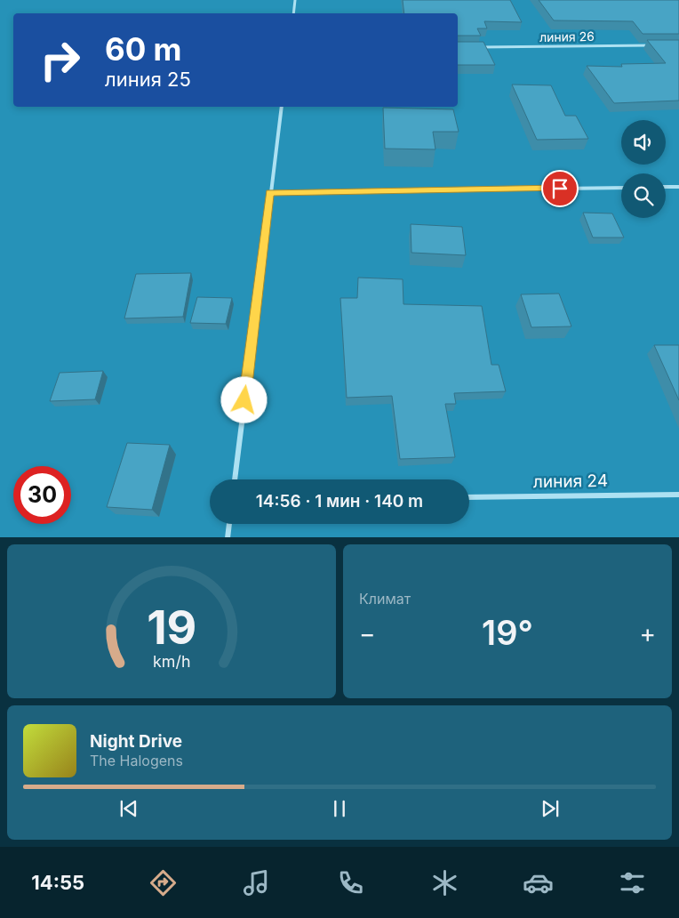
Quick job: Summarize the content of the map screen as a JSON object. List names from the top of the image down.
{
  "streets": {
    "street": ["линия 26", "линия 24"]
  },
  "page": {
    "turn": ["60 m", "линия 25"],
    "limit": "30",
    "trip": "14:56 · 1 мин · 140 m",
    "tile": "Климат",
    "heat": ["−", "19°", "+"],
    "song": ["Night Drive", "The Halogens"],
    "tabs": "14:55",
    "gauge": ["19", "km/h"]
  }
}
